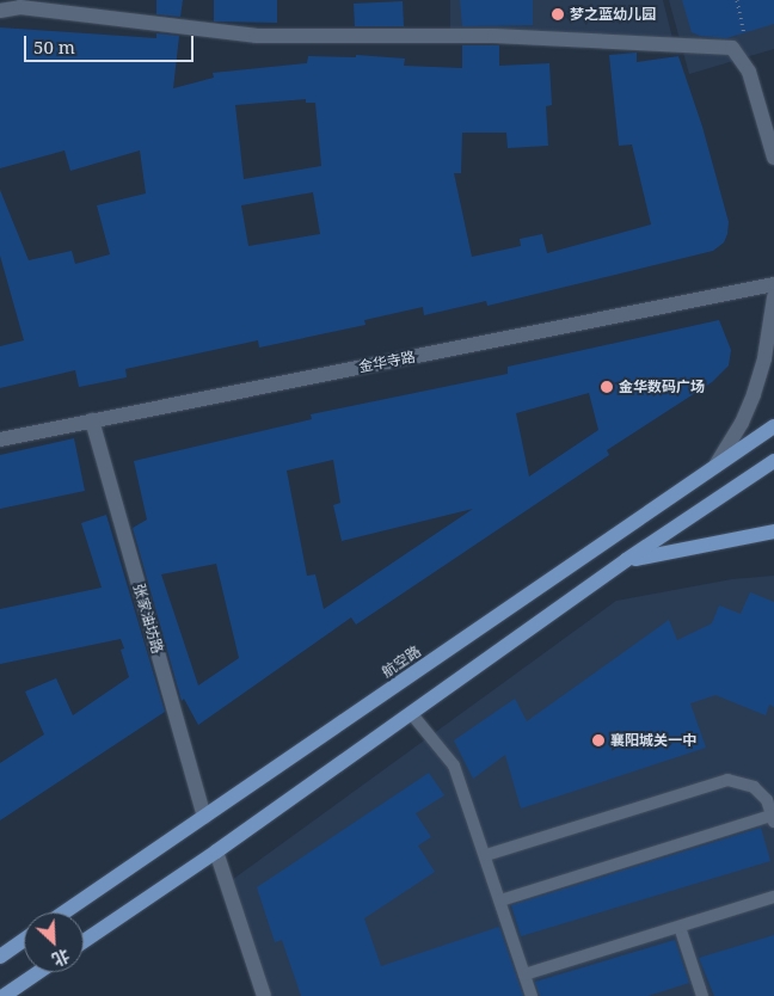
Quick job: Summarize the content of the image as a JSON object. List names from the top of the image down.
{
  "streets": {
    "main road": ["航空路"],
    "street": ["金华寺路", "张家油坊路"]
  },
  "crossings": [
    ["金华寺路", "张家油坊路"],
    ["张家油坊路", "航空路"]
  ],
  "places": ["梦之蓝幼儿园", "金华数码广场", "襄阳城关一中"],
  "scale_bar": "50 m",
  "north": "bottom right"
}
